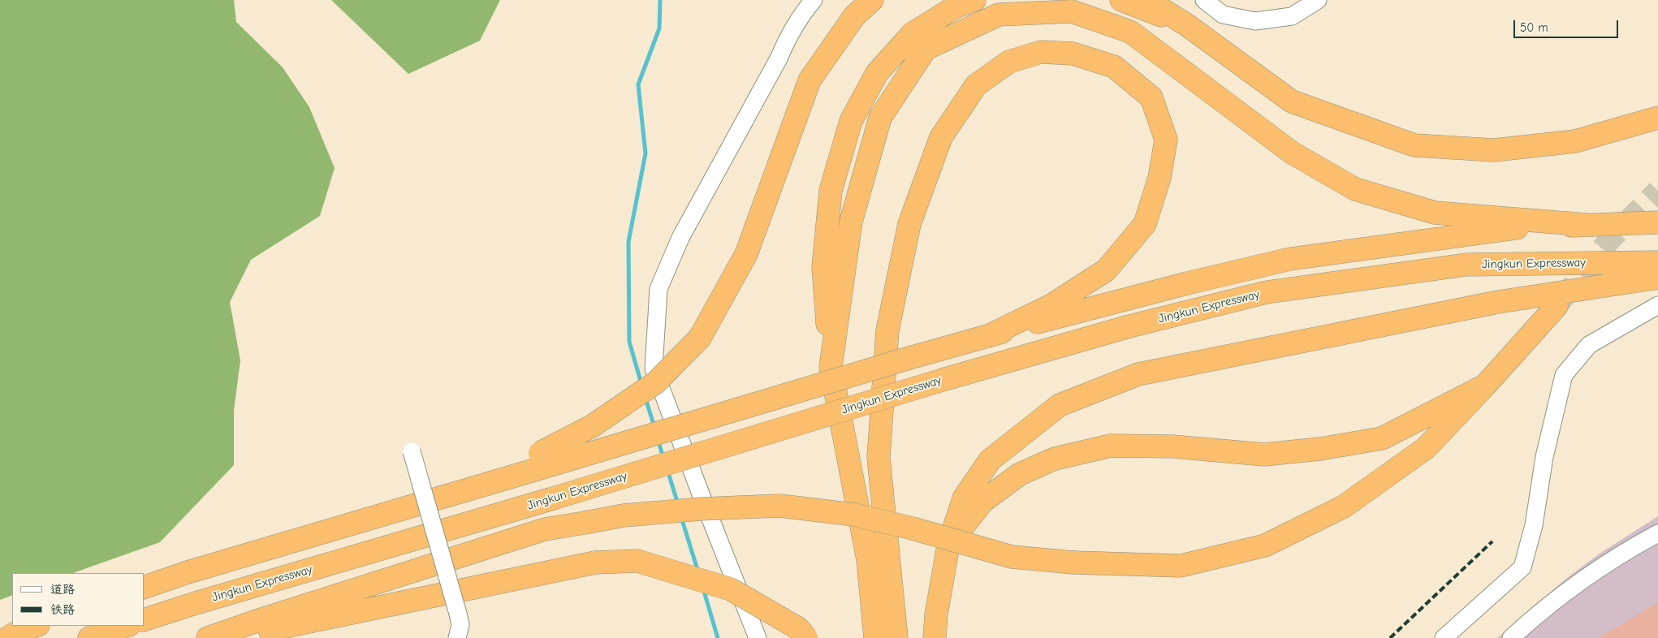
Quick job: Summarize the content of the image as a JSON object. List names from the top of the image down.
{
  "streets": {
    "highway": ["Jingkun Expressway"]
  },
  "legend": ["道路", "铁路"],
  "scale_bar": "50 m"
}
